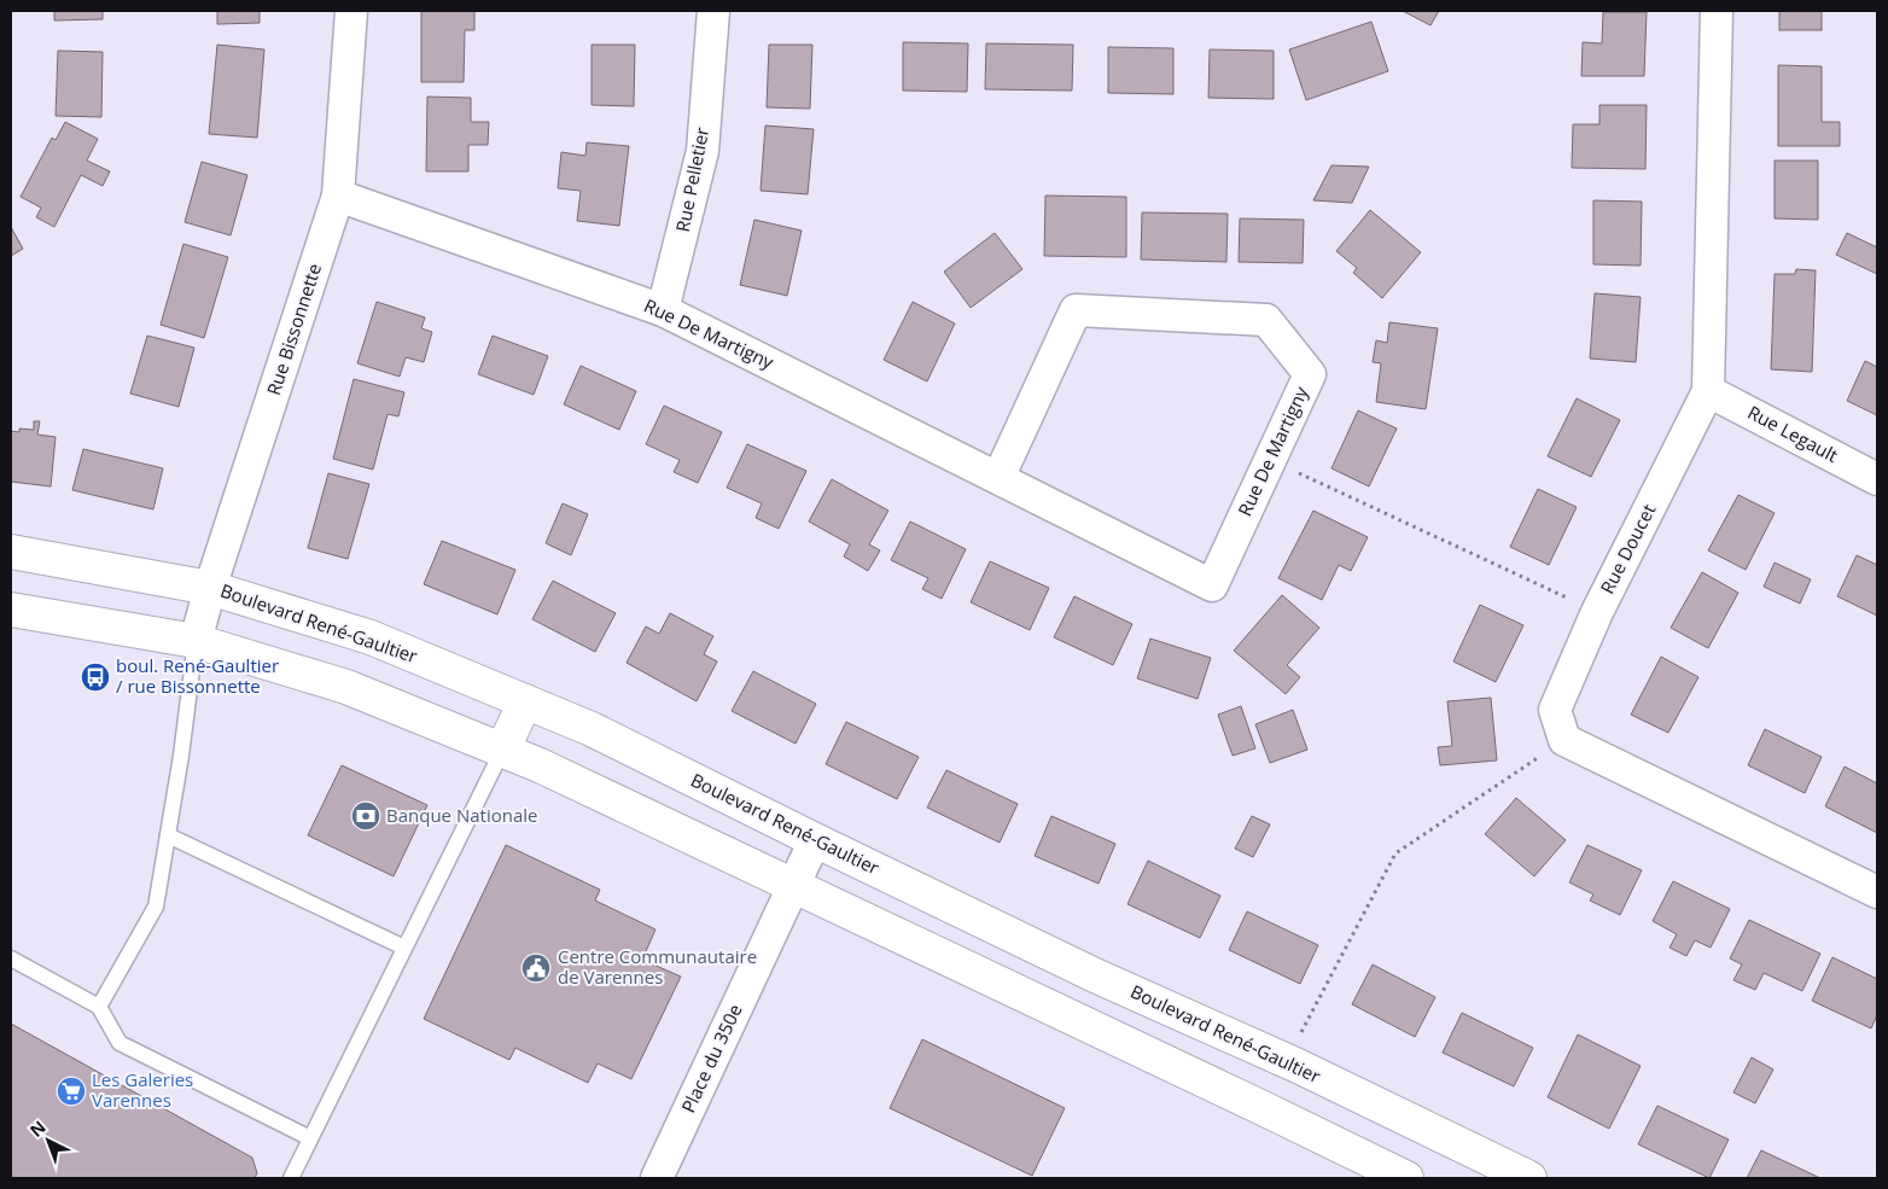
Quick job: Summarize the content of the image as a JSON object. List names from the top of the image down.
{
  "streets": {
    "street": [
      "Rue Pelletier",
      "Rue Bissonnette",
      "Rue De Martigny",
      "Rue Legault",
      "Rue Doucet",
      "Boulevard René-Gaultier",
      "Place du 350e"
    ]
  },
  "crossings": [
    ["Rue Pelletier", "Rue De Martigny"],
    ["Rue Bissonnette", "Rue De Martigny"],
    ["Rue Bissonnette", "Boulevard René-Gaultier"],
    ["Rue Legault", "Rue Doucet"],
    ["Boulevard René-Gaultier", "Place du 350e"]
  ],
  "places": {
    "bus stop": ["boul. René-Gaultier / rue Bissonnette"],
    "bank": ["Banque Nationale"],
    "public building": ["Centre Communautaire de Varennes"],
    "supermarket": ["Les Galeries Varennes"]
  },
  "north": "top left"
}
